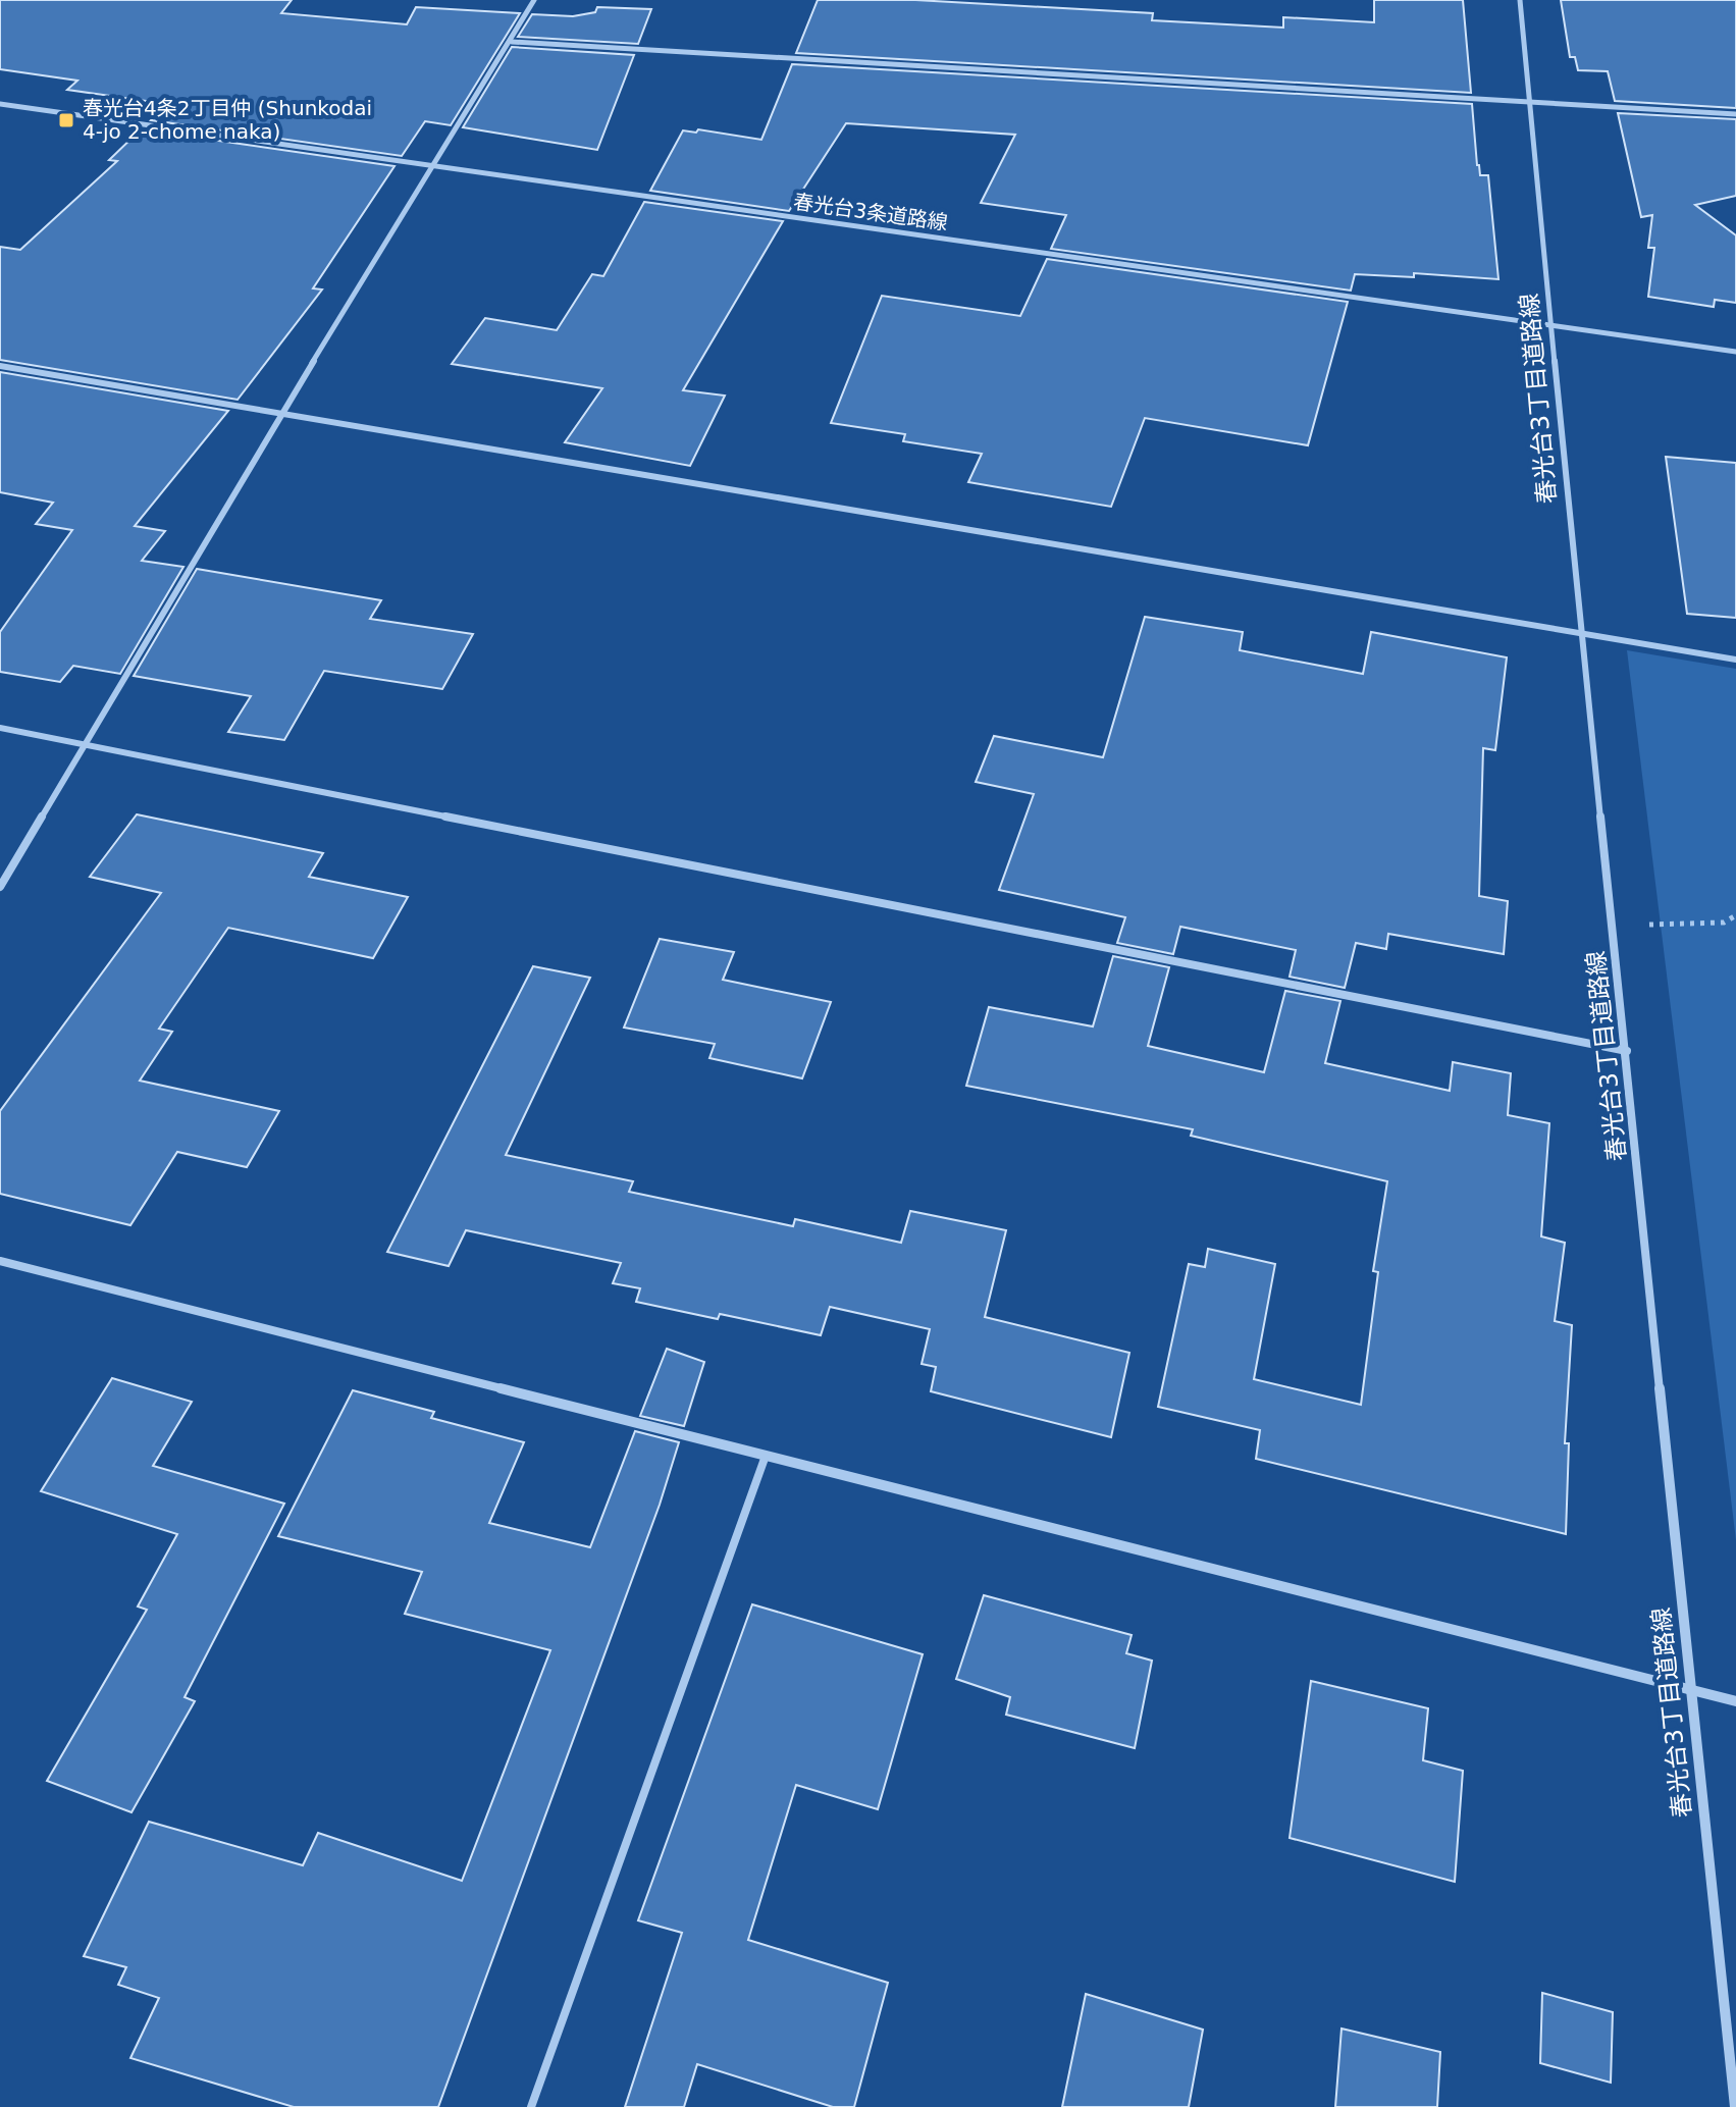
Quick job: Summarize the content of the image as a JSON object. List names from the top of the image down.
{
  "streets": {
    "street": ["春光台3条道路線", "春光台3丁目道路線"]
  },
  "crossings": [
    ["春光台3条道路線", "春光台3丁目道路線"]
  ],
  "places": {
    "transit": ["春光台4条2丁目仲 (Shunkodai 4-jo 2-chome naka)"]
  }
}
